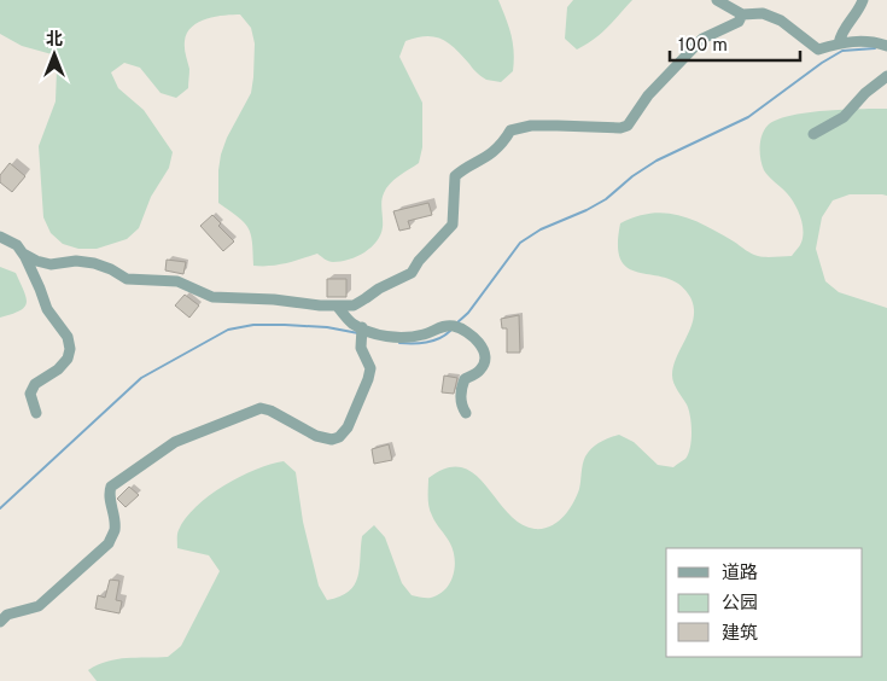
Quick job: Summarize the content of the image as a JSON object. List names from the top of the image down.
{
  "legend": ["道路", "公园", "建筑"],
  "scale_bar": "100 m",
  "north": "top"
}
